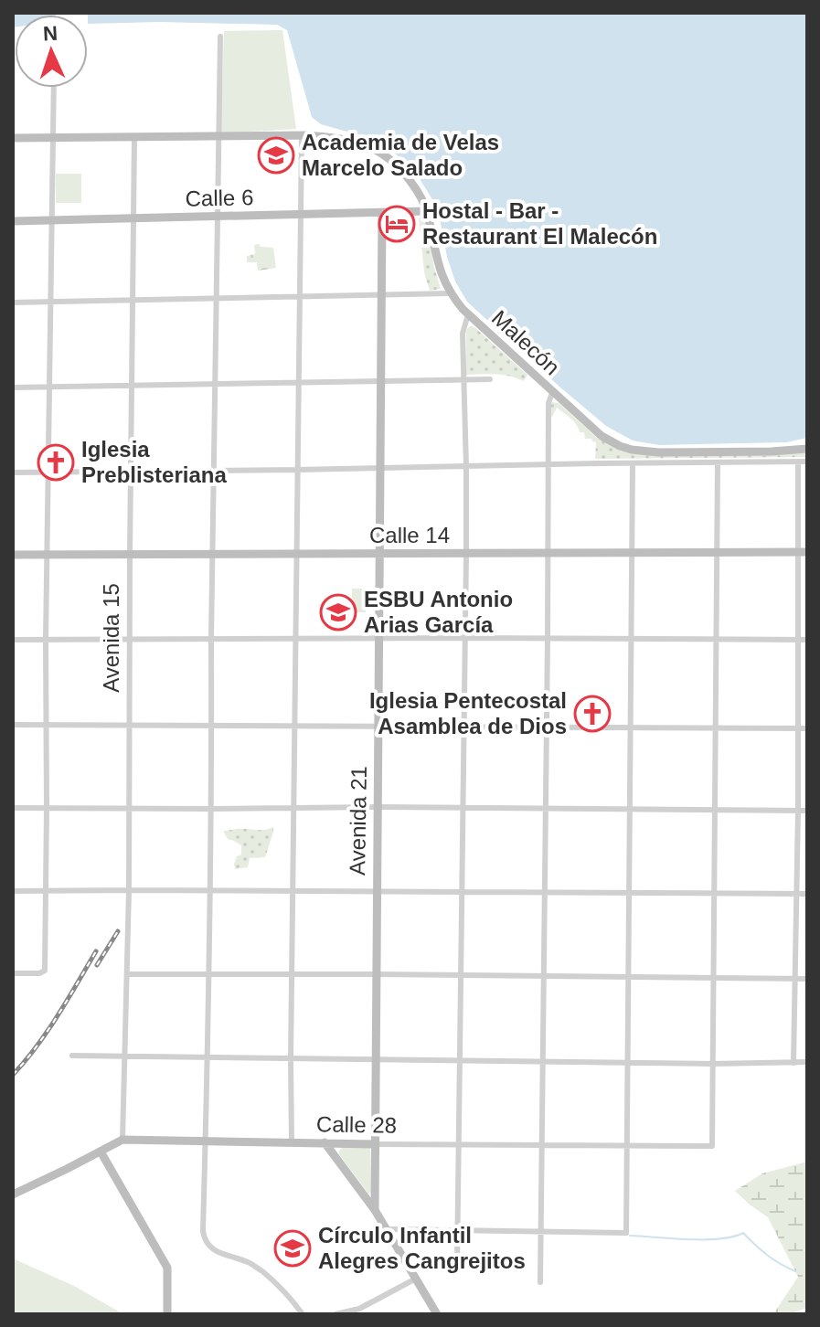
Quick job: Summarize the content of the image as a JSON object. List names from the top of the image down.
{
  "streets": {
    "main road": [
      "Calle 6",
      "Malecón",
      "Calle 14",
      "Avenida 21",
      "Calle 28"
    ],
    "street": ["Avenida 15"]
  },
  "crossings": [
    ["Calle 6", "Malecón"],
    ["Calle 6", "Avenida 15"],
    ["Calle 6", "Avenida 21"],
    ["Malecón", "Avenida 15"],
    ["Calle 14", "Avenida 15"],
    ["Calle 14", "Avenida 21"],
    ["Avenida 15", "Calle 28"],
    ["Avenida 21", "Calle 28"]
  ],
  "places": {
    "school or university": ["Academia de Velas Marcelo Salado", "ESBU Antonio Arias García", "Círculo Infantil Alegres Cangrejitos"],
    "hotel": ["Hostal - Bar - Restaurant El Malecón"],
    "church": ["Iglesia Preblisteriana", "Iglesia Pentecostal Asamblea de Dios"]
  },
  "north": "top"
}
